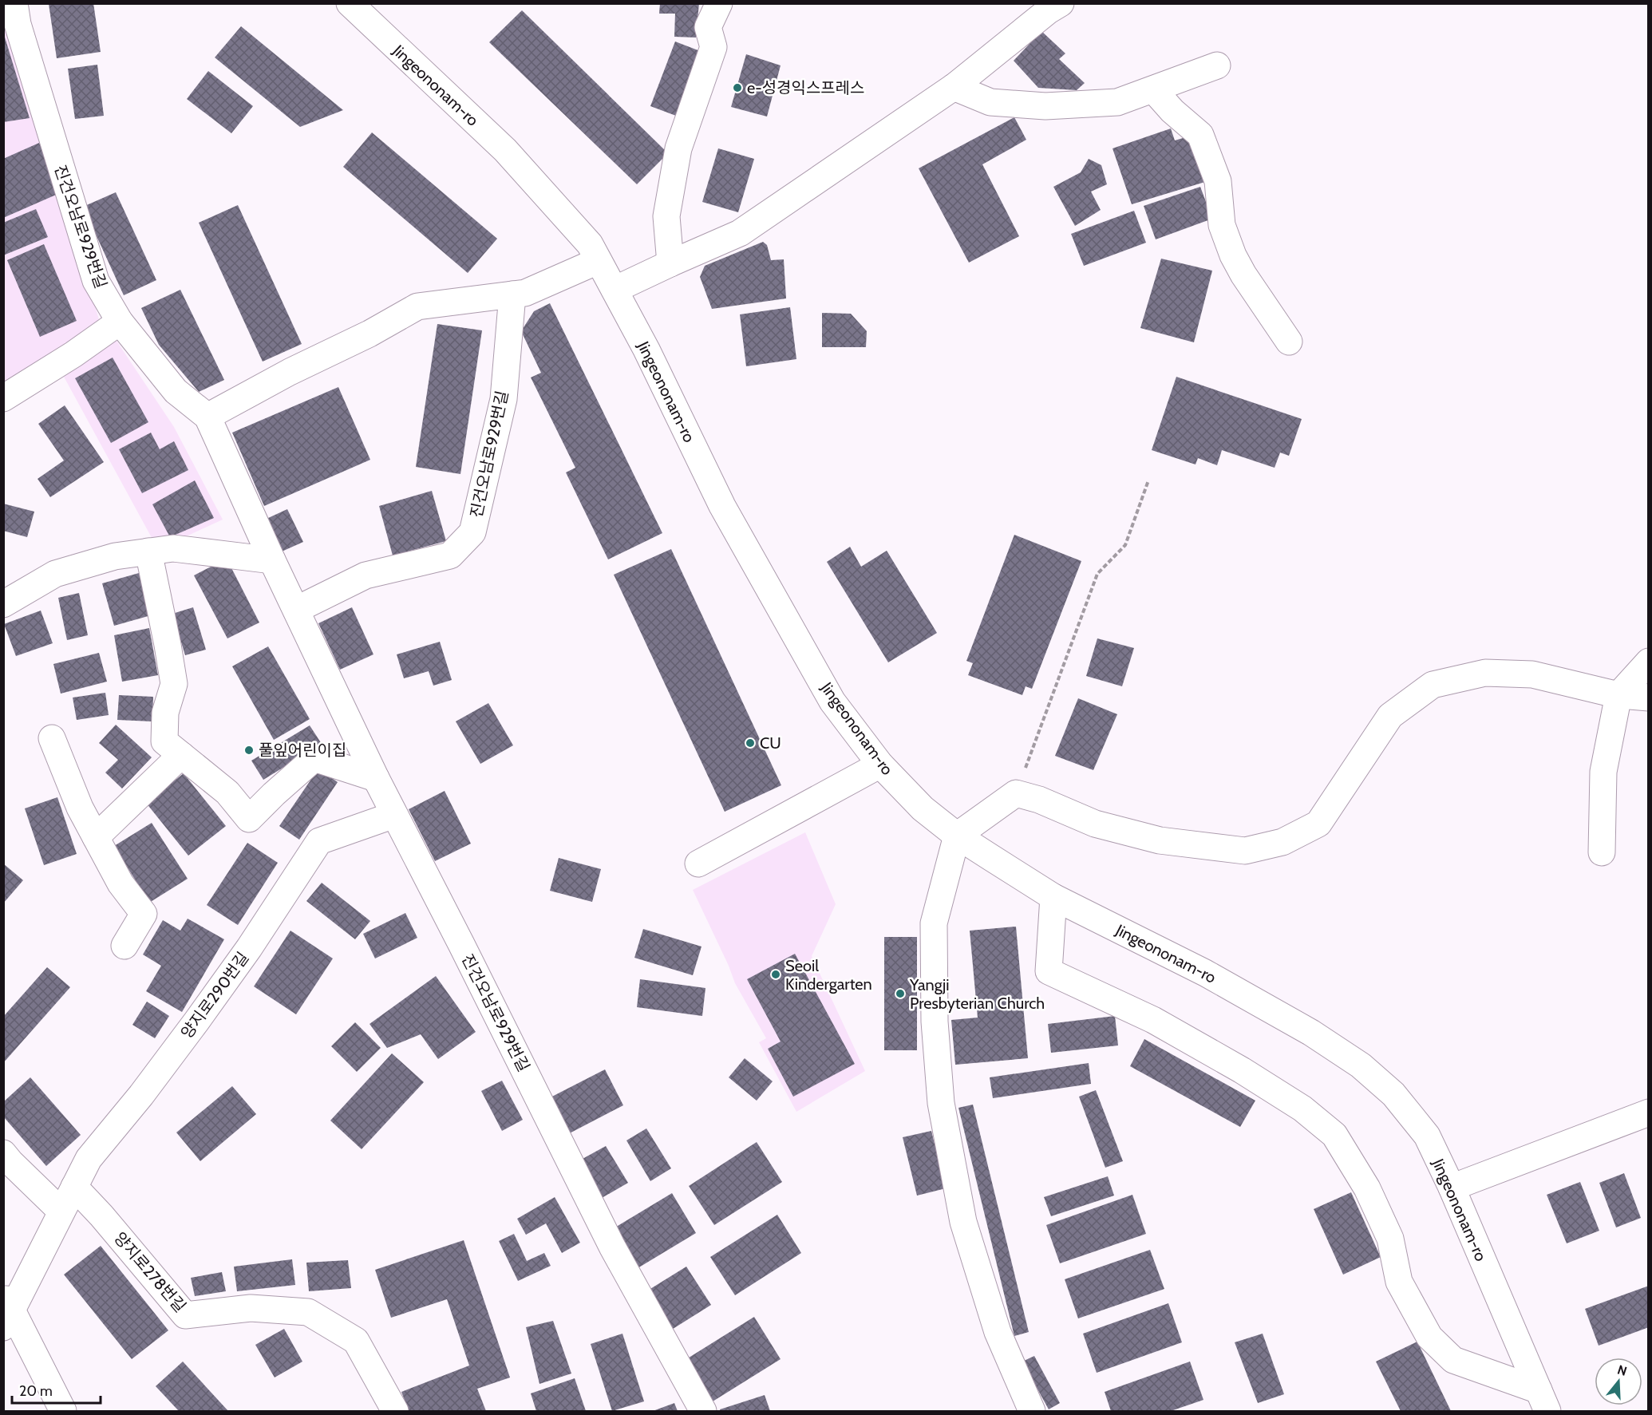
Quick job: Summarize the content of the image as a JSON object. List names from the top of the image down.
{
  "streets": {
    "main road": [
      "Jingeononam-ro",
      "진건오남로929번길",
      "양지로290번길",
      "양지로278번길"
    ]
  },
  "crossings": [
    ["진건오남로929번길", "양지로290번길"],
    ["양지로290번길", "양지로278번길"]
  ],
  "places": [
    "e-성경익스프레스",
    "CU",
    "풀잎어린이집",
    "Seoil Kindergarten",
    "Yangji Presbyterian Church"
  ],
  "scale_bar": "20 m",
  "north": "top"
}
